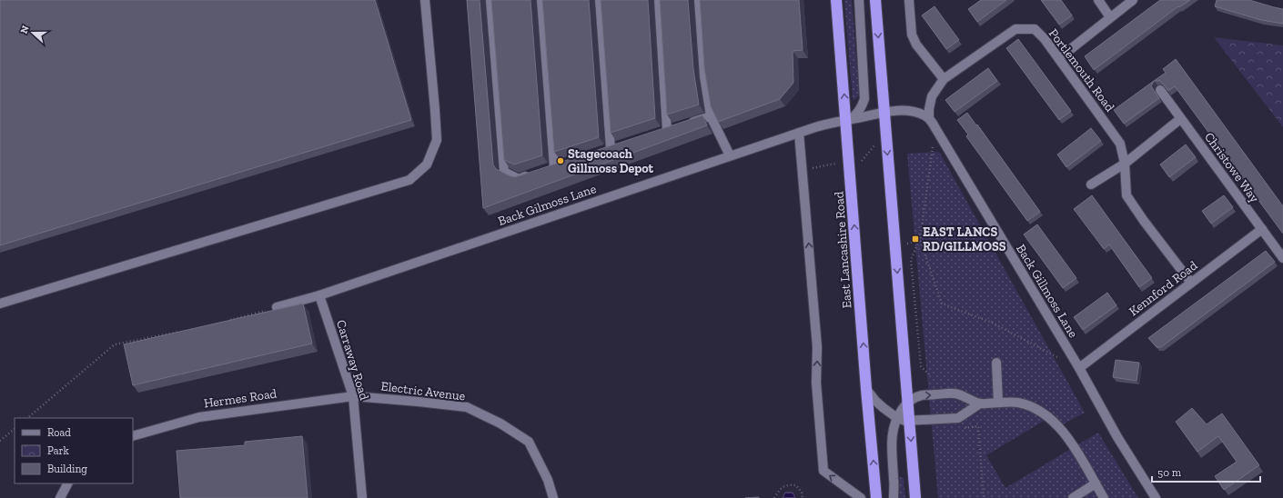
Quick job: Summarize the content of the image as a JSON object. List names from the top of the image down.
{
  "streets": {
    "highway": ["East Lancashire Road"],
    "street": [
      "Portlemouth Road",
      "Christowe Way",
      "Back Gilmoss Lane",
      "Kennford Road",
      "Back Gillmoss Lane",
      "Carraway Road",
      "Electric Avenue",
      "Hermes Road"
    ]
  },
  "crossings": [
    ["Portlemouth Road", "Kennford Road"],
    ["Portlemouth Road", "Back Gillmoss Lane"],
    ["Christowe Way", "Kennford Road"],
    ["Back Gilmoss Lane", "East Lancashire Road"],
    ["Back Gilmoss Lane", "Carraway Road"],
    ["Kennford Road", "Back Gillmoss Lane"],
    ["Carraway Road", "Electric Avenue"],
    ["Carraway Road", "Hermes Road"],
    ["Electric Avenue", "Hermes Road"]
  ],
  "places": {
    "other": ["Stagecoach Gillmoss Depot"],
    "transit": ["EAST LANCS RD/GILLMOSS"]
  },
  "legend": ["Road", "Park", "Building"],
  "scale_bar": "50 m",
  "north": "left"
}
